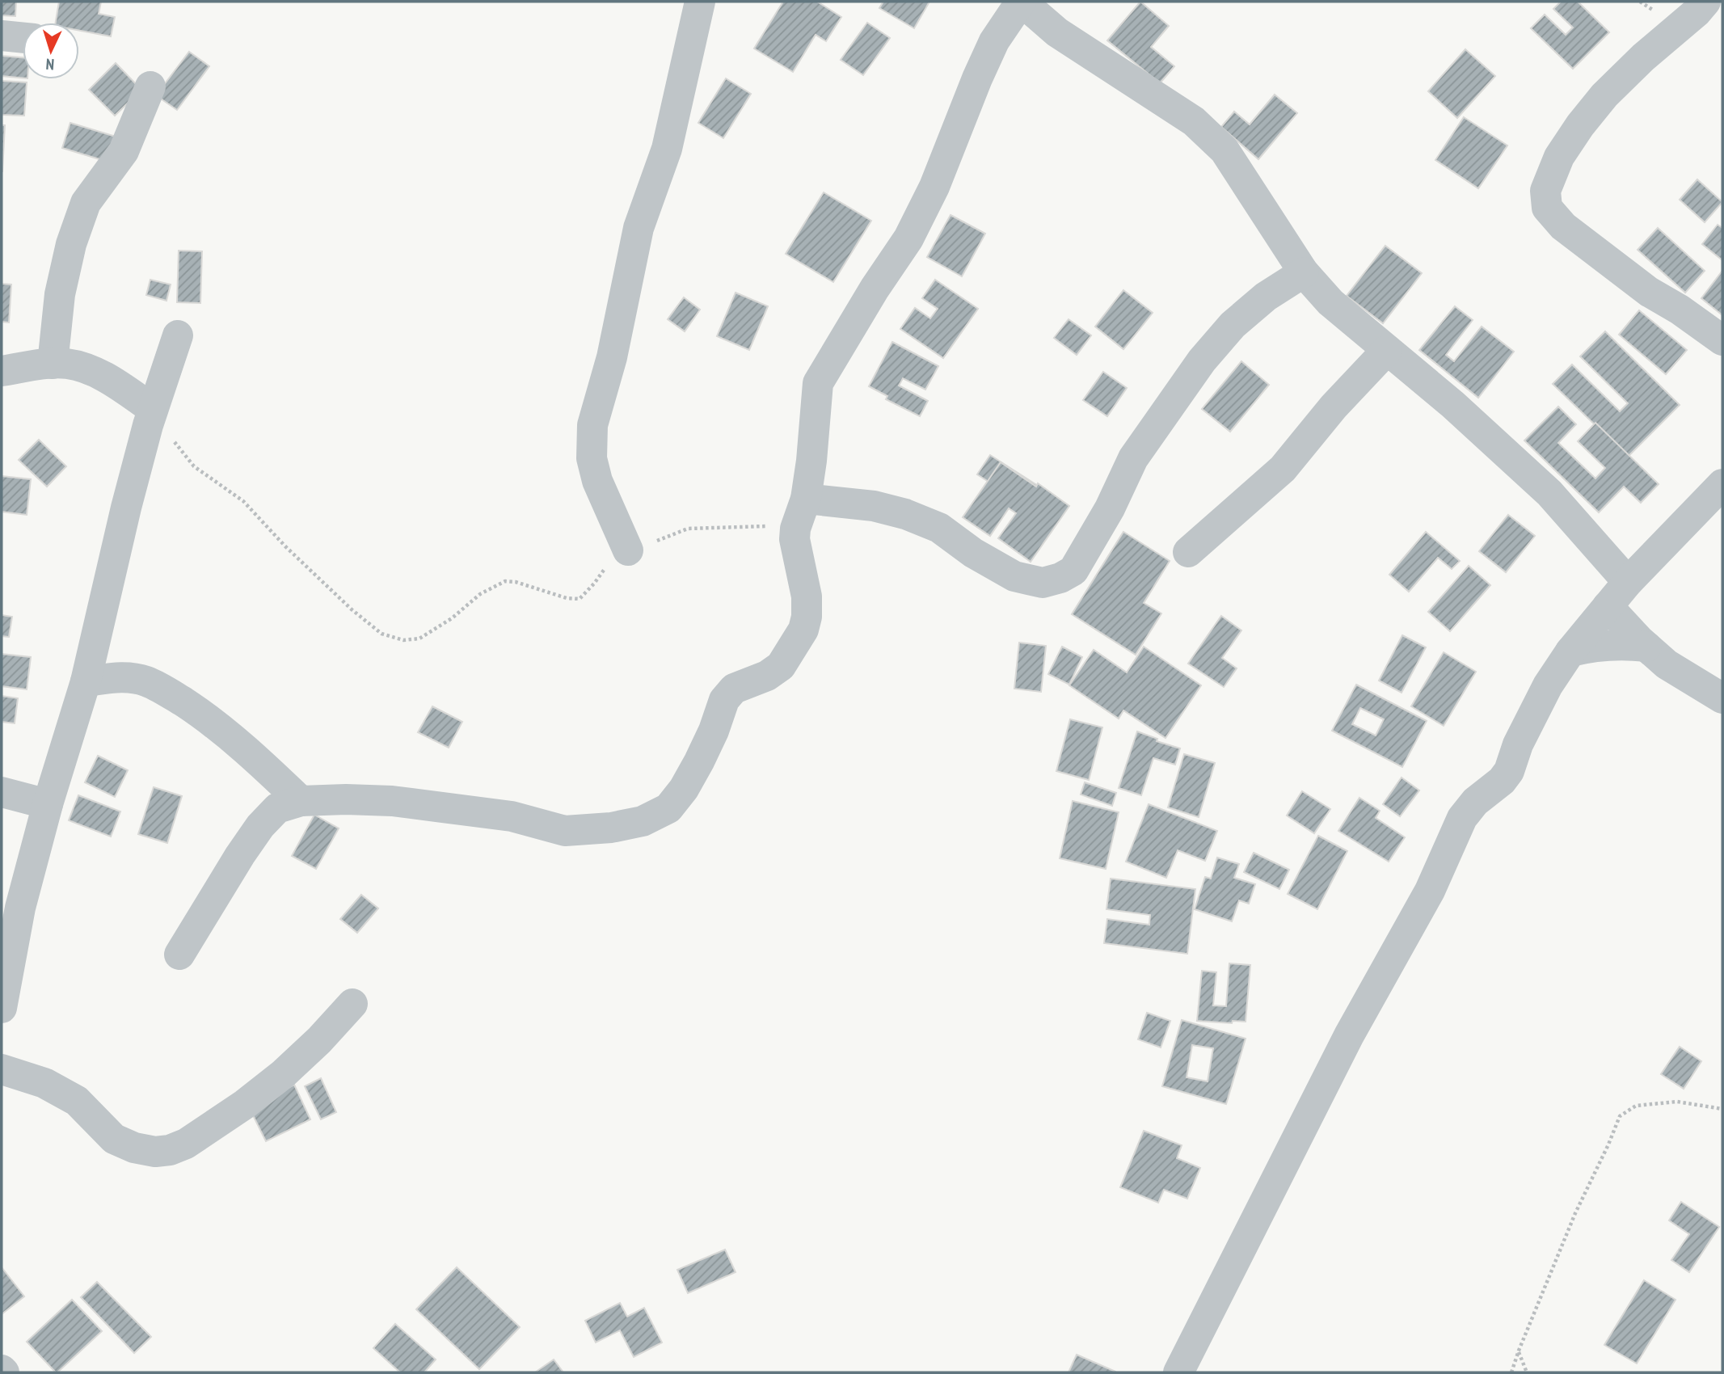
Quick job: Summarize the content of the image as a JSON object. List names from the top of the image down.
{
  "north": "bottom"
}
